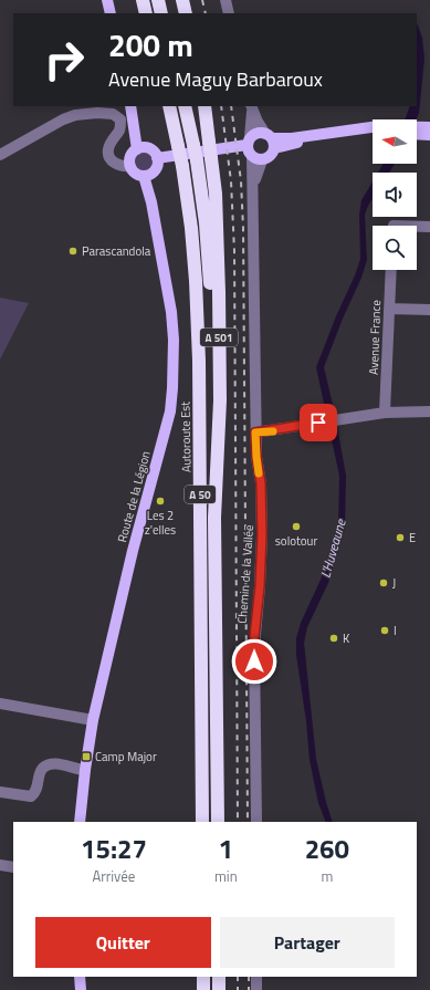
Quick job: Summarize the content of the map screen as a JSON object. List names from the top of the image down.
{
  "streets": {
    "highway": ["A 501", "Autoroute Est", "A 50"],
    "main road": ["Route de la Légion"],
    "street": ["Avenue France", "Chemin de la Vallée"]
  },
  "crossings": [
    ["A 501", "A 50"]
  ],
  "water": ["L'Huveaune"],
  "places": {
    "other": [
      "Parascandola",
      "Les 2 z'elles",
      "solotour",
      "E",
      "J",
      "I",
      "K"
    ],
    "transit": ["Camp Major"]
  },
  "north": "left",
  "page": {
    "turn": ["200 m", "Avenue Maguy Barbaroux"],
    "eta": [
      "15:27",
      "Arrivée",
      "1",
      "min",
      "260",
      "m"
    ],
    "buttons": ["Quitter", "Partager"]
  }
}
